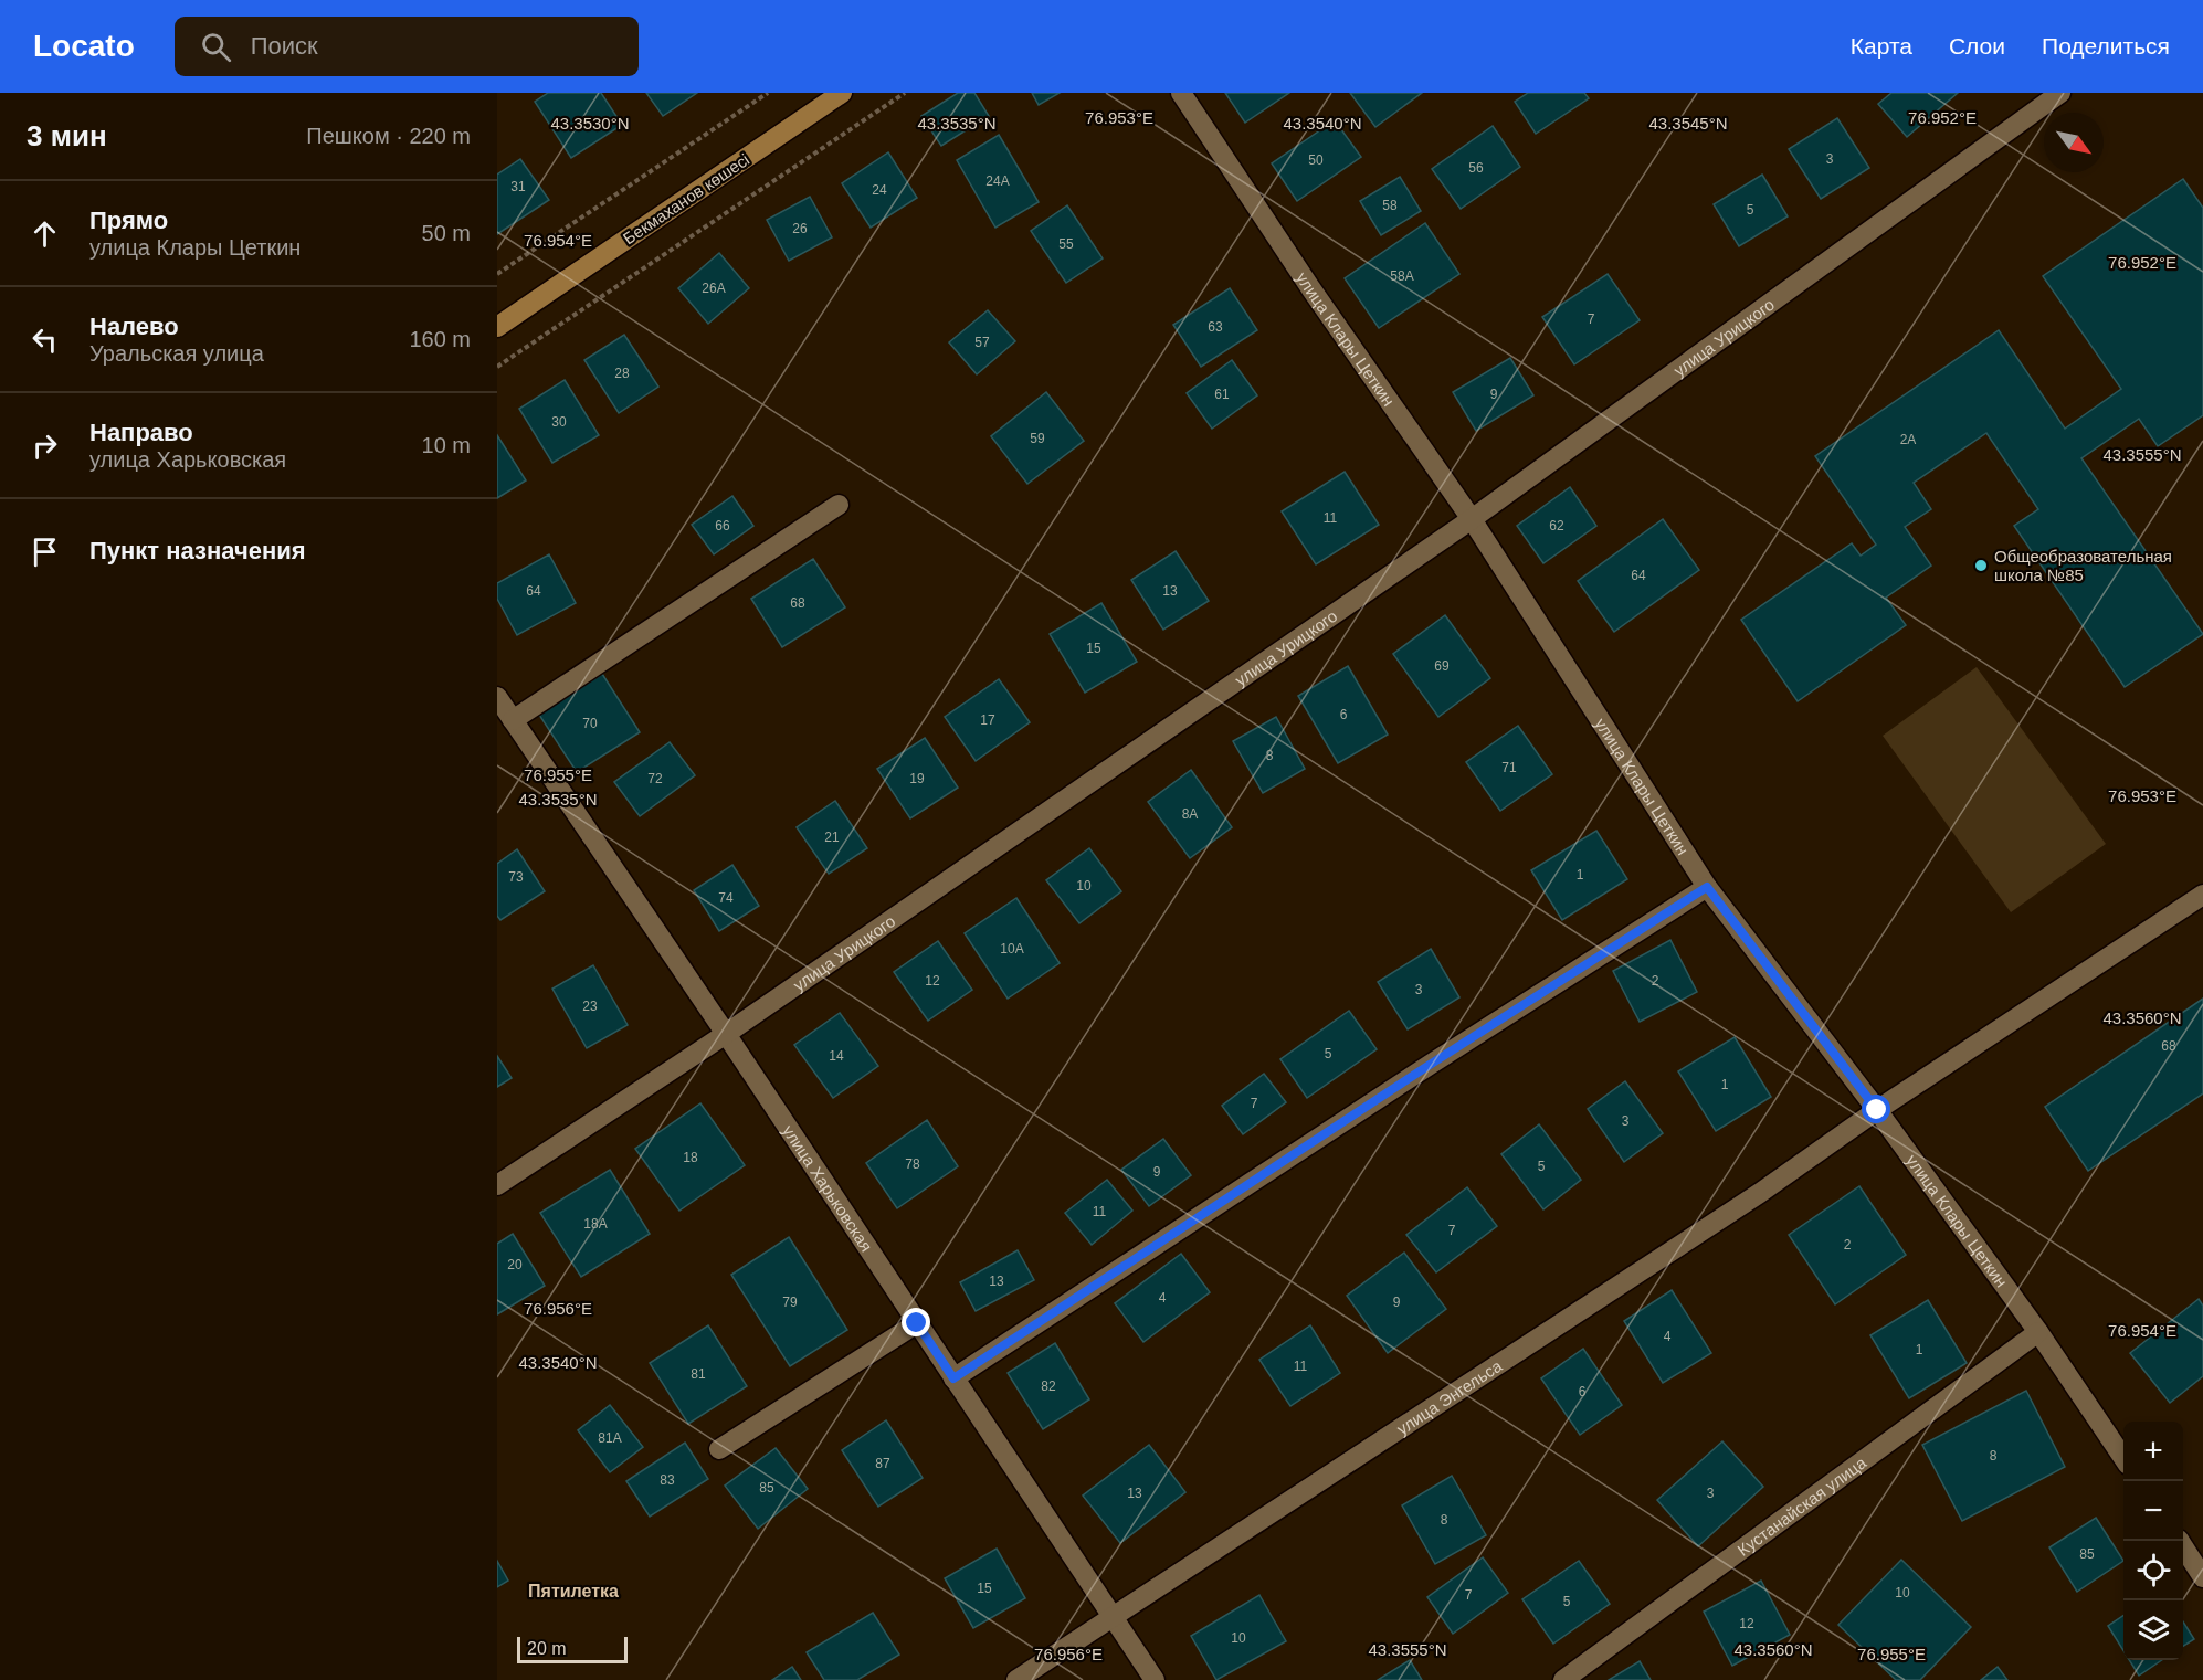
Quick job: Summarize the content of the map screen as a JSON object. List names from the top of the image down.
{
  "streets": {
    "main road": ["Бекмаханов көшесі"],
    "street": [
      "улица Урицкого",
      "улица Клары Цеткин",
      "улица Харьковская",
      "улица Энгельса",
      "Кустанайская улица"
    ]
  },
  "crossings": [
    ["улица Урицкого", "улица Клары Цеткин"],
    ["улица Урицкого", "улица Харьковская"],
    ["улица Клары Цеткин", "улица Энгельса"],
    ["улица Клары Цеткин", "Кустанайская улица"],
    ["улица Харьковская", "улица Энгельса"]
  ],
  "districts": ["Пятилетка"],
  "places": ["Общеобразовательная школа №85"],
  "house_numbers": [
    "3",
    "50",
    "56",
    "24А",
    "31",
    "24",
    "58",
    "5",
    "26",
    "55",
    "58А",
    "26А",
    "7",
    "63",
    "57",
    "28",
    "61",
    "9",
    "30",
    "59",
    "2А",
    "11",
    "66",
    "62",
    "64",
    "64",
    "13",
    "68",
    "15",
    "69",
    "6",
    "17",
    "70",
    "8",
    "71",
    "72",
    "19",
    "8А",
    "21",
    "1",
    "73",
    "10",
    "74",
    "10А",
    "12",
    "2",
    "3",
    "23",
    "68",
    "5",
    "14",
    "1",
    "7",
    "3",
    "18",
    "78",
    "5",
    "9",
    "11",
    "18А",
    "7",
    "2",
    "20",
    "13",
    "4",
    "79",
    "9",
    "4",
    "1",
    "11",
    "81",
    "82",
    "6",
    "81А",
    "8",
    "87",
    "83",
    "85",
    "13",
    "3",
    "8",
    "85",
    "15",
    "10",
    "7",
    "5",
    "12",
    "10"
  ],
  "scale_bar": "20 m",
  "north": "bottom right",
  "page": {
    "header": "Locato",
    "search": "Поиск",
    "nav": ["Карта", "Слои", "Поделиться"],
    "heading": ["3 мин", "Пешком · 220 m"],
    "list": [
      ["Прямо", "улица Клары Цеткин", "50 m"],
      ["Налево", "Уральская улица", "160 m"],
      ["Направо", "улица Харьковская", "10 m"],
      "Пункт назначения"
    ],
    "map_buttons": ["+", "−"],
    "scale": "20 m"
  },
  "coordinates": [
    "76.953°E",
    "76.952°E",
    "43.3535°N",
    "43.3540°N",
    "43.3530°N",
    "43.3545°N",
    "76.954°E",
    "43.3555°N",
    "76.955°E",
    "43.3560°N",
    "76.956°E"
  ]
}
